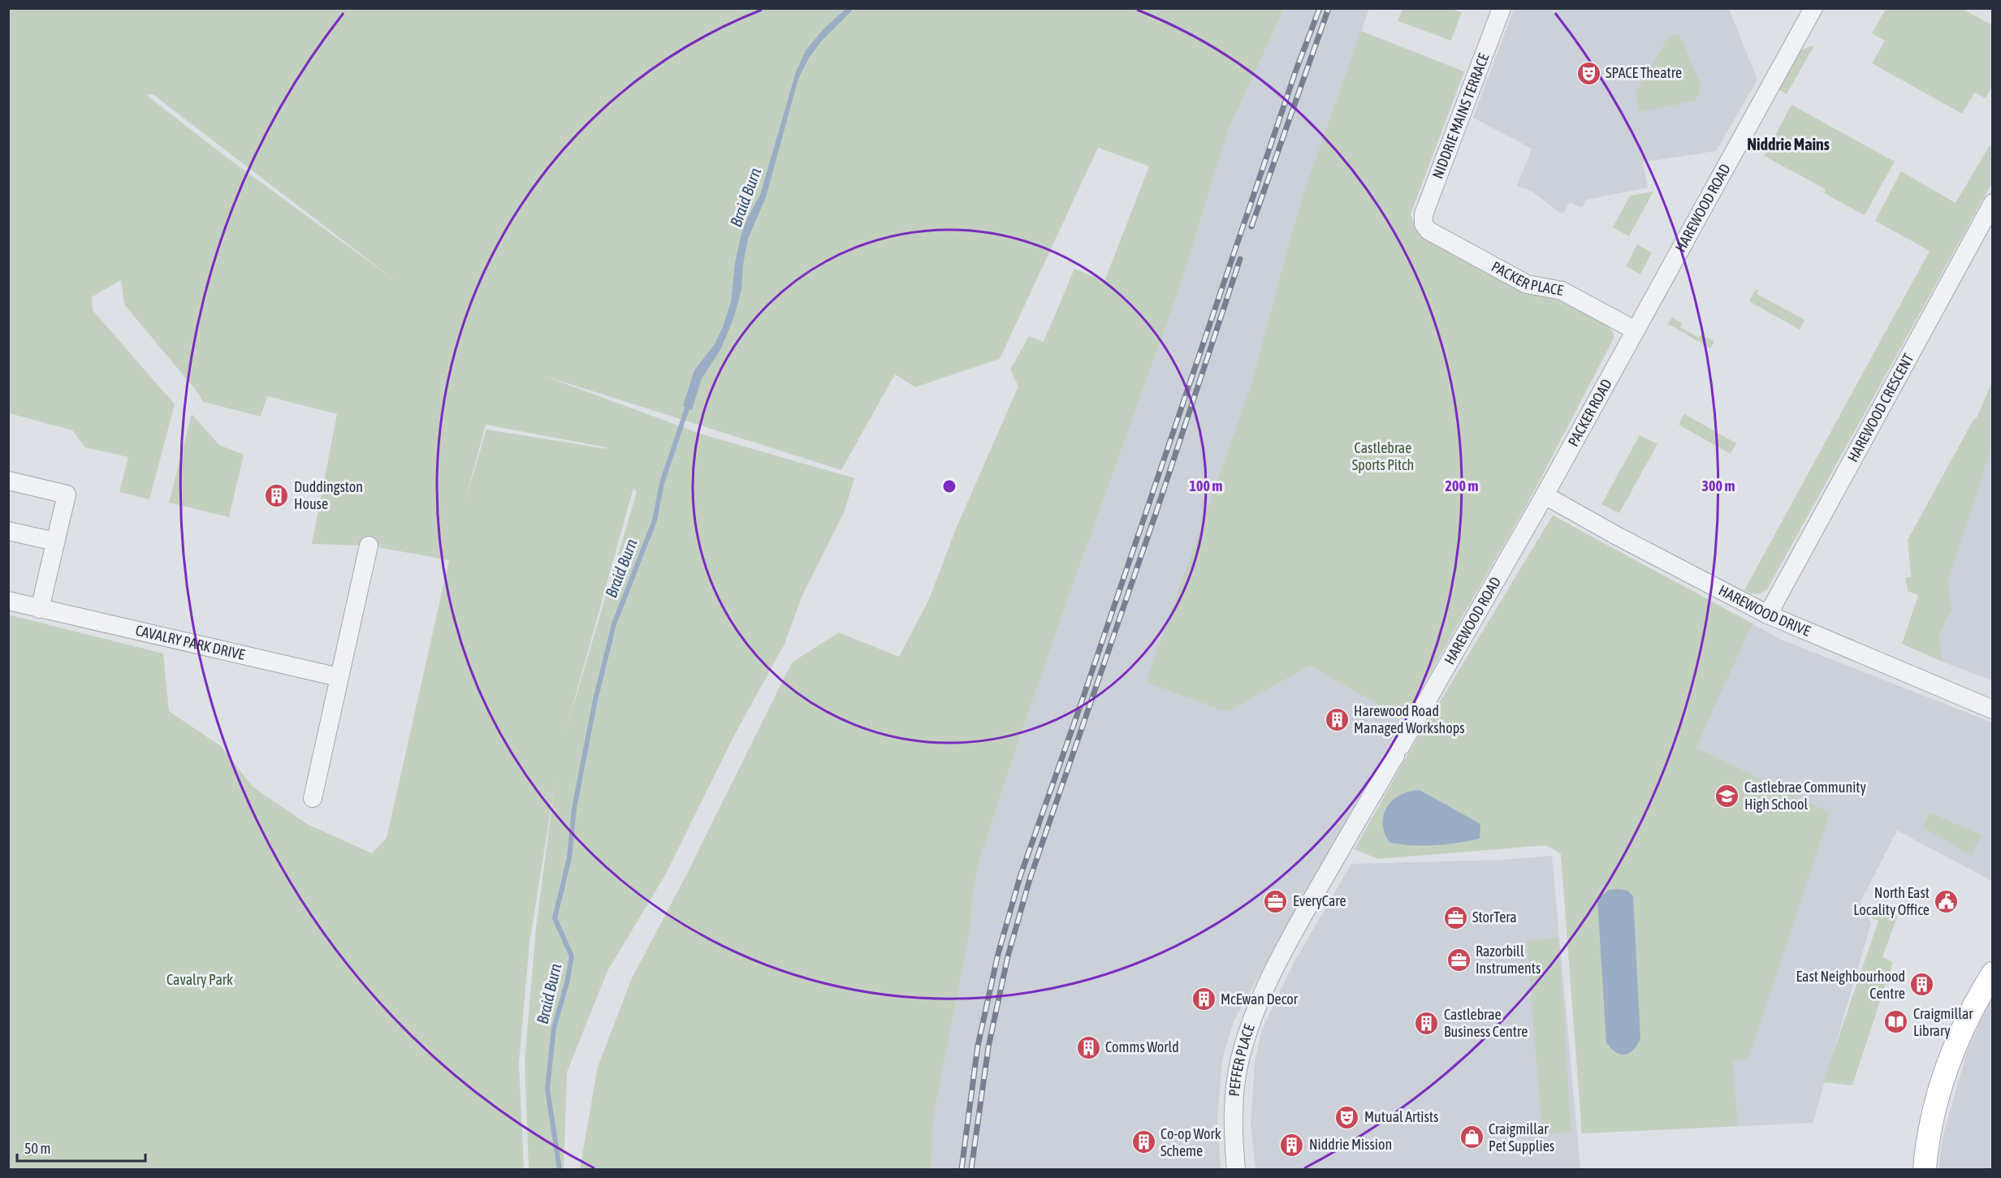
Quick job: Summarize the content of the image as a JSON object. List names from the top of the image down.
{
  "streets": {
    "street": [
      "NIDDRIE MAINS TERRACE",
      "HAREWOOD ROAD",
      "PACKER PLACE",
      "HAREWOOD CRESCENT",
      "PACKER ROAD",
      "HAREWOOD DRIVE",
      "CAVALRY PARK DRIVE",
      "PEFFER PLACE"
    ]
  },
  "crossings": [
    ["NIDDRIE MAINS TERRACE", "PACKER PLACE"],
    ["HAREWOOD ROAD", "PACKER PLACE"],
    ["HAREWOOD ROAD", "PACKER ROAD"],
    ["HAREWOOD ROAD", "HAREWOOD DRIVE"],
    ["HAREWOOD ROAD", "PEFFER PLACE"],
    ["PACKER PLACE", "PACKER ROAD"],
    ["HAREWOOD CRESCENT", "HAREWOOD DRIVE"],
    ["PACKER ROAD", "HAREWOOD DRIVE"]
  ],
  "districts": ["Niddrie Mains"],
  "water": ["Braid Burn"],
  "parks": ["Castlebrae Sports Pitch", "Cavalry Park"],
  "places": {
    "theatre": ["SPACE Theatre", "Mutual Artists"],
    "building": [
      "Duddingston House",
      "Harewood Road Managed Workshops",
      "East Neighbourhood Centre",
      "McEwan Decor",
      "Castlebrae Business Centre",
      "Comms World",
      "Co-op Work Scheme",
      "Niddrie Mission"
    ],
    "school or university": ["Castlebrae Community High School"],
    "office": ["EveryCare", "StorTera", "Razorbill Instruments"],
    "public building": ["North East Locality Office"],
    "library": ["Craigmillar Library"],
    "shop": ["Craigmillar Pet Supplies"]
  },
  "scale_bar": "50 m",
  "rings": ["100 m", "200 m", "300 m"]
}
